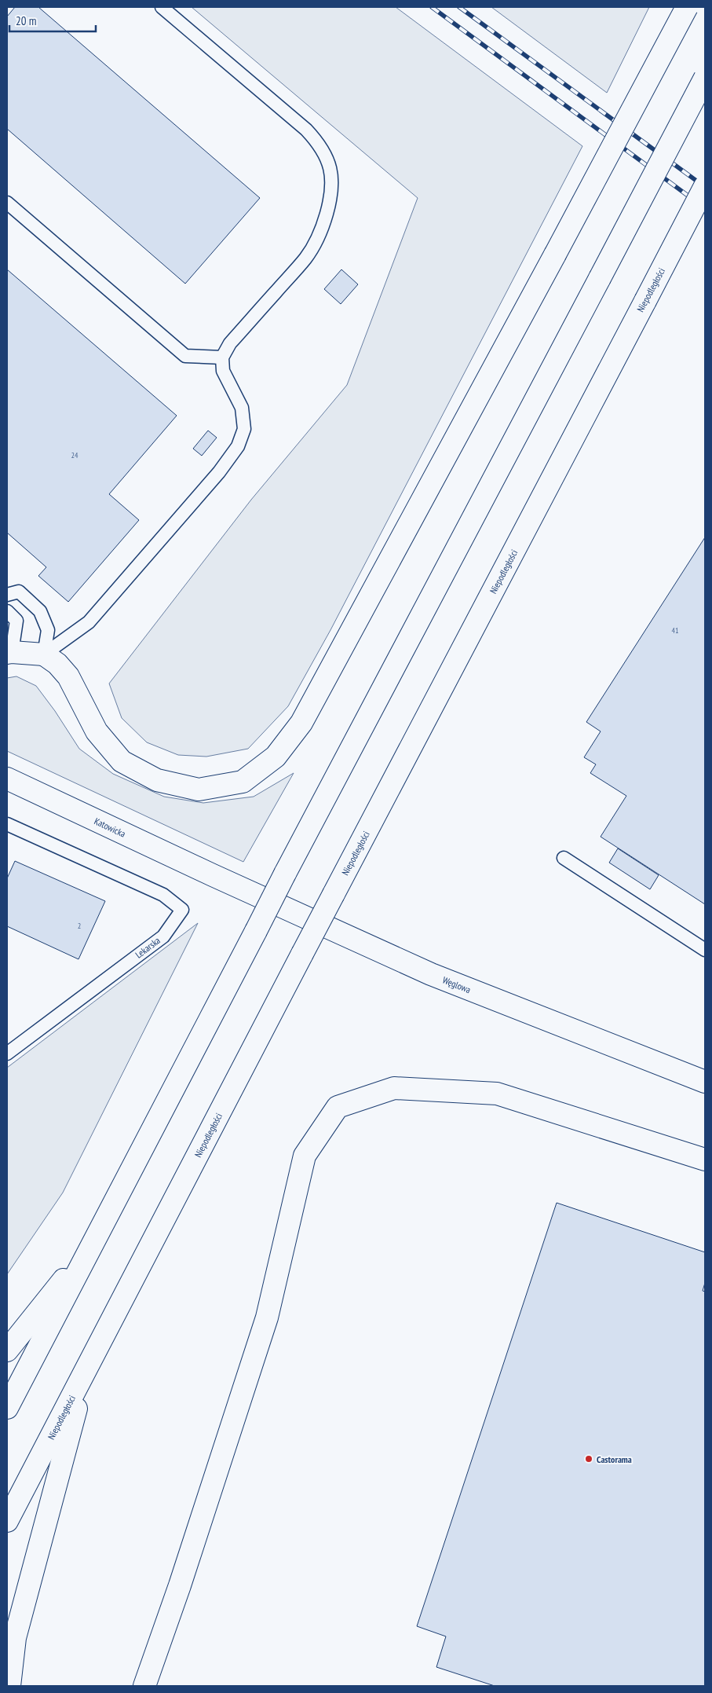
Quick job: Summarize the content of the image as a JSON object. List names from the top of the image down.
{
  "streets": {
    "main road": ["Niepodległości", "Katowicka", "Węglowa"],
    "lane": ["Lekarska"]
  },
  "crossings": [
    ["Katowicka", "Węglowa"]
  ],
  "places": ["Castorama"],
  "house_numbers": ["24", "41", "2"],
  "scale_bar": "20 m"
}
